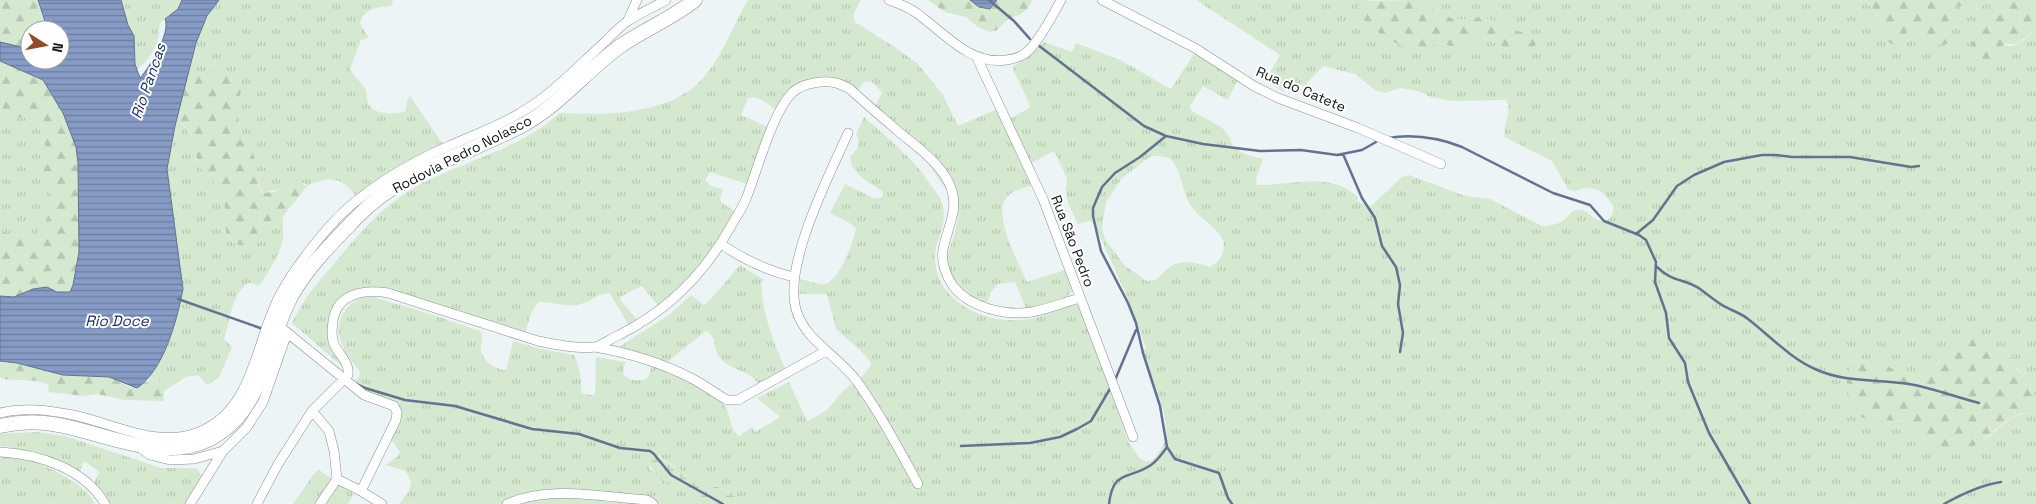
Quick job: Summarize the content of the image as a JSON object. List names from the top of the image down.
{
  "streets": {
    "highway": ["Rodovia Pedro Nolasco"],
    "street": ["Rua do Catete", "Rua São Pedro"]
  },
  "water": ["Rio Pancas", "Rio Doce"],
  "north": "right"
}
